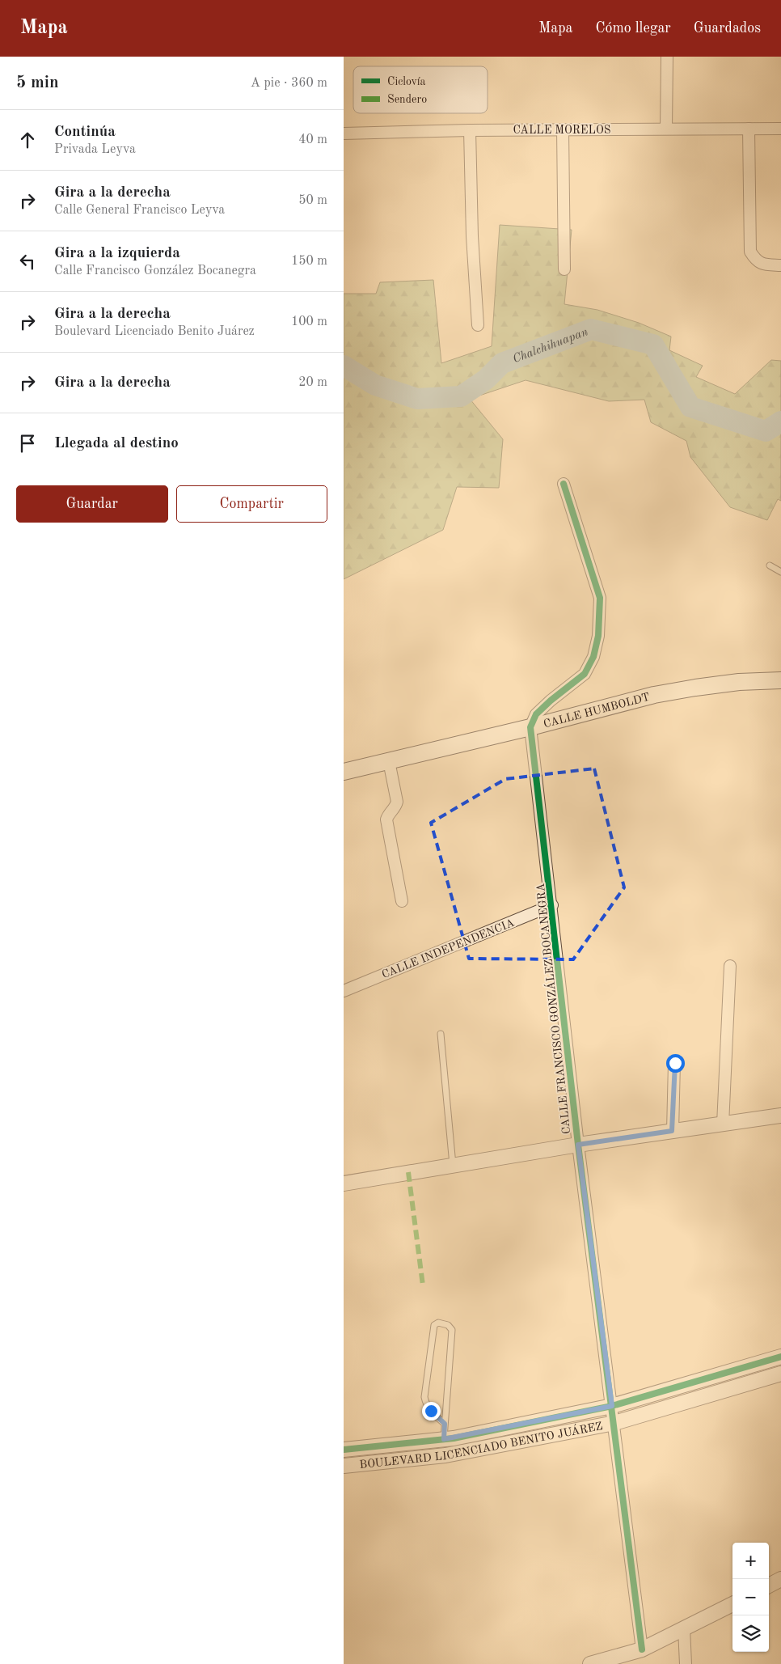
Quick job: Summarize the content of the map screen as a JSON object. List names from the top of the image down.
{
  "streets": {
    "main road": ["CALLE HUMBOLDT"],
    "street": [
      "CALLE MORELOS",
      "CALLE INDEPENDENCIA",
      "CALLE FRANCISCO GONZÁLEZ BOCANEGRA",
      "BOULEVARD LICENCIADO BENITO JUÁREZ"
    ]
  },
  "crossings": [
    ["CALLE HUMBOLDT", "CALLE FRANCISCO GONZÁLEZ BOCANEGRA"],
    ["CALLE INDEPENDENCIA", "CALLE FRANCISCO GONZÁLEZ BOCANEGRA"],
    ["CALLE FRANCISCO GONZÁLEZ BOCANEGRA", "BOULEVARD LICENCIADO BENITO JUÁREZ"]
  ],
  "water": ["Chalchihuapan"],
  "legend": ["Ciclovía", "Sendero"],
  "page": {
    "header": "Mapa",
    "nav": ["Mapa", "Cómo llegar", "Guardados"],
    "heading": ["5 min", "A pie · 360 m"],
    "list": [
      ["Continúa", "Privada Leyva", "40 m"],
      ["Gira a la derecha", "Calle General Francisco Leyva", "50 m"],
      ["Gira a la izquierda", "Calle Francisco González Bocanegra", "150 m"],
      ["Gira a la derecha", "Boulevard Licenciado Benito Juárez", "100 m"],
      ["Gira a la derecha", "20 m"],
      "Llegada al destino"
    ],
    "buttons": ["Guardar", "Compartir"],
    "map_buttons": ["+", "−"]
  }
}
